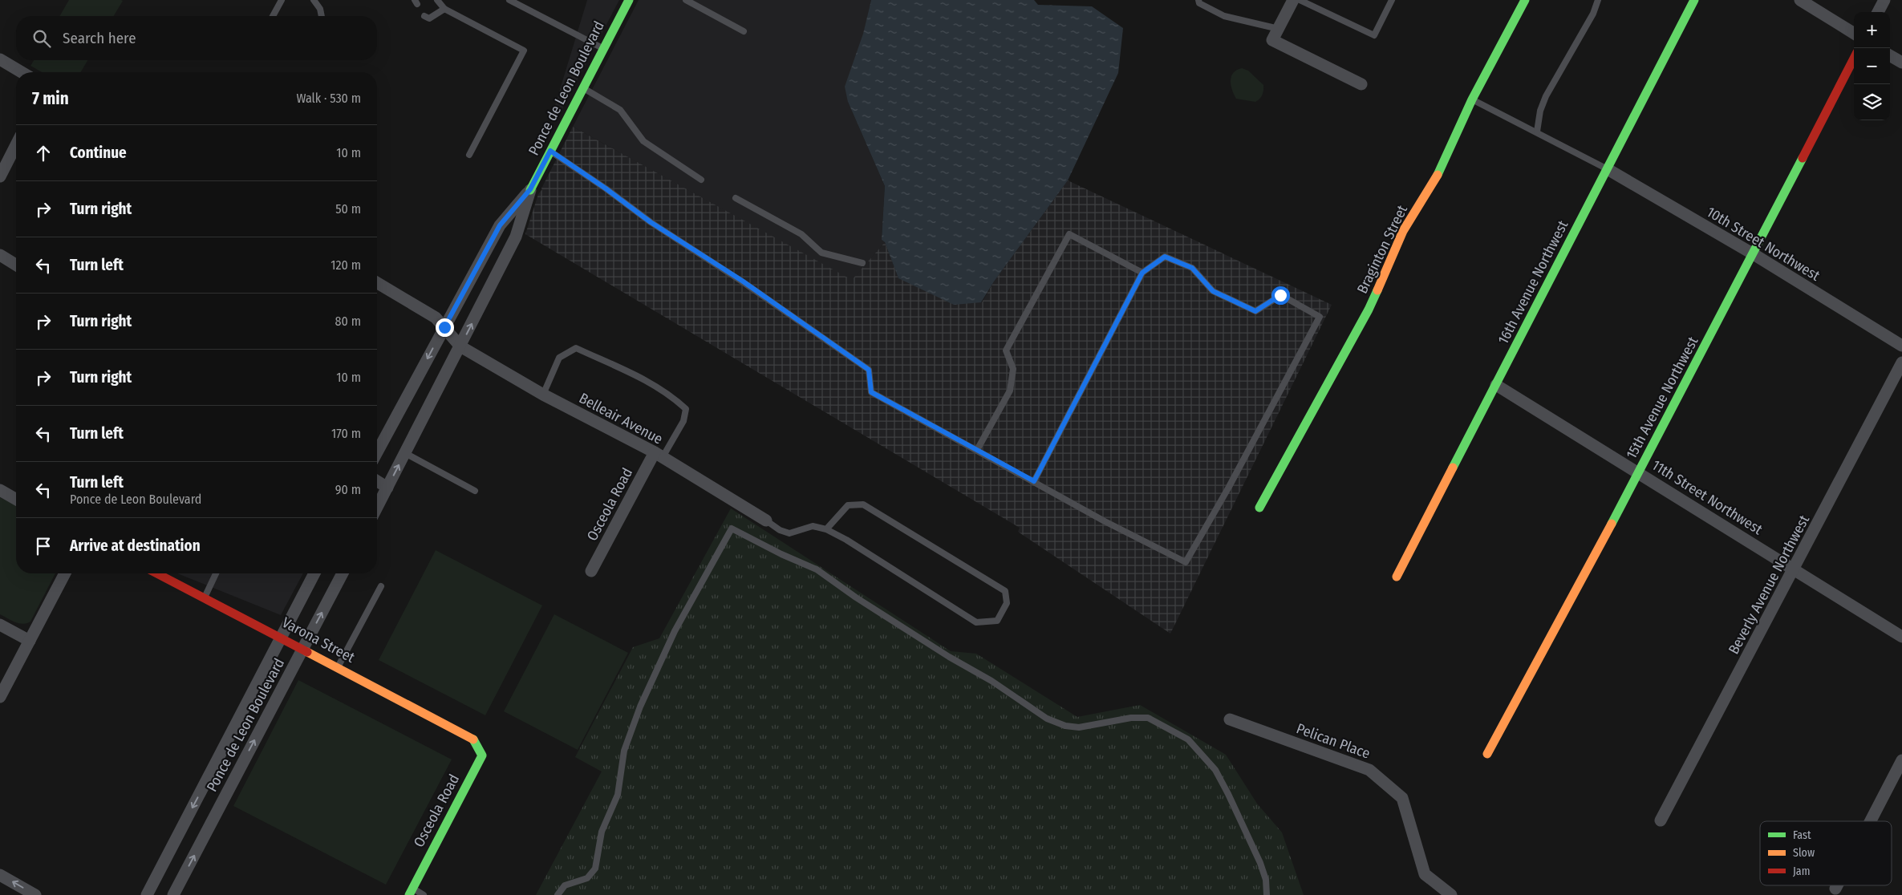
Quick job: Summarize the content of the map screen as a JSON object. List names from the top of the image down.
{
  "streets": {
    "street": [
      "Ponce de Leon Boulevard",
      "10th Street Northwest",
      "Braginton Street",
      "16th Avenue Northwest",
      "15th Avenue Northwest",
      "Belleair Avenue",
      "11th Street Northwest",
      "Osceola Road",
      "Beverly Avenue Northwest",
      "Varona Street",
      "Pelican Place"
    ]
  },
  "crossings": [
    ["Ponce de Leon Boulevard", "Belleair Avenue"],
    ["Ponce de Leon Boulevard", "Varona Street"],
    ["10th Street Northwest", "16th Avenue Northwest"],
    ["10th Street Northwest", "15th Avenue Northwest"],
    ["16th Avenue Northwest", "11th Street Northwest"],
    ["15th Avenue Northwest", "11th Street Northwest"],
    ["Belleair Avenue", "Osceola Road"],
    ["11th Street Northwest", "Beverly Avenue Northwest"],
    ["Osceola Road", "Varona Street"]
  ],
  "legend": ["Fast", "Slow", "Jam"],
  "page": {
    "map_buttons": ["+", "−"],
    "search": "Search here",
    "heading": ["7 min", "Walk · 530 m"],
    "list": [
      ["Continue", "10 m"],
      ["Turn right", "50 m"],
      ["Turn left", "120 m"],
      ["Turn right", "80 m"],
      ["Turn right", "10 m"],
      ["Turn left", "170 m"],
      ["Turn left", "Ponce de Leon Boulevard", "90 m"],
      "Arrive at destination"
    ]
  }
}
